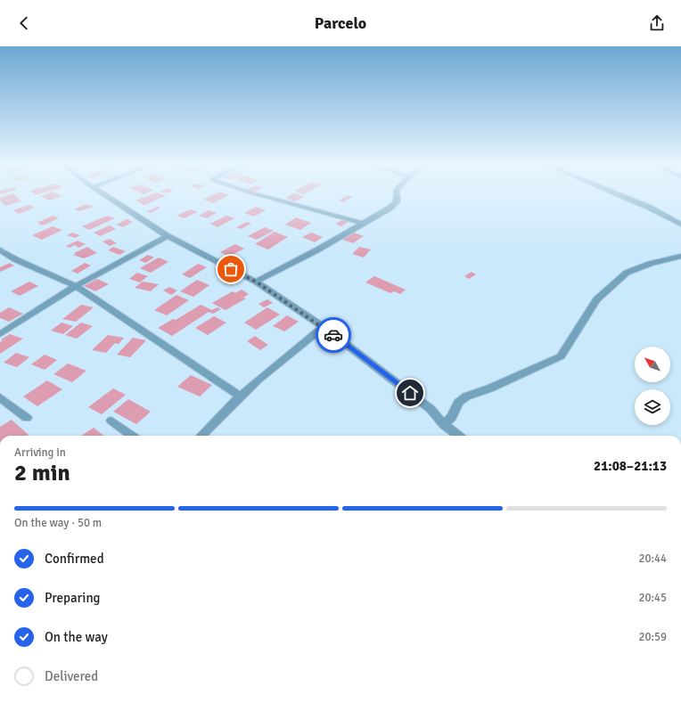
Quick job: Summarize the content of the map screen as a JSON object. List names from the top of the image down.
{
  "north": "top left",
  "page": {
    "header": "Parcelo",
    "heading": ["2 min", "Arriving in", "21:08–21:13"],
    "bar": "On the way · 50 m",
    "list": [
      ["Confirmed", "20:44"],
      ["Preparing", "20:45"],
      ["On the way", "20:59"],
      "Delivered"
    ]
  }
}
